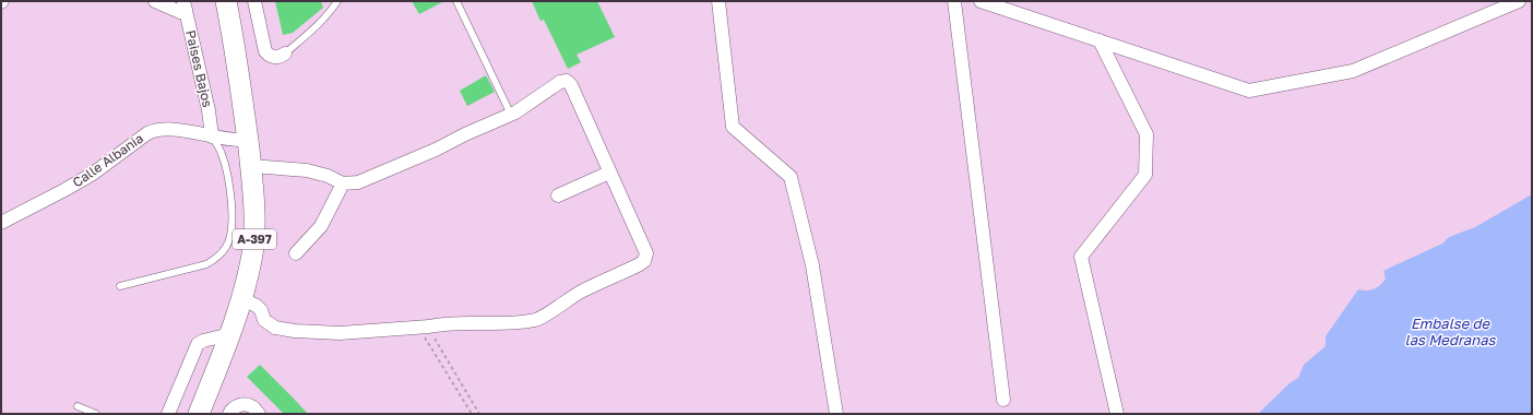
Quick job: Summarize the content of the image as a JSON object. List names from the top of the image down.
{
  "streets": {
    "main road": ["A-397"],
    "street": ["Paises Bajos", "Calle Albania"]
  },
  "crossings": [
    ["Paises Bajos", "Calle Albania"],
    ["Calle Albania", "A-397"]
  ],
  "water": ["Embalse de las Medranas"]
}
